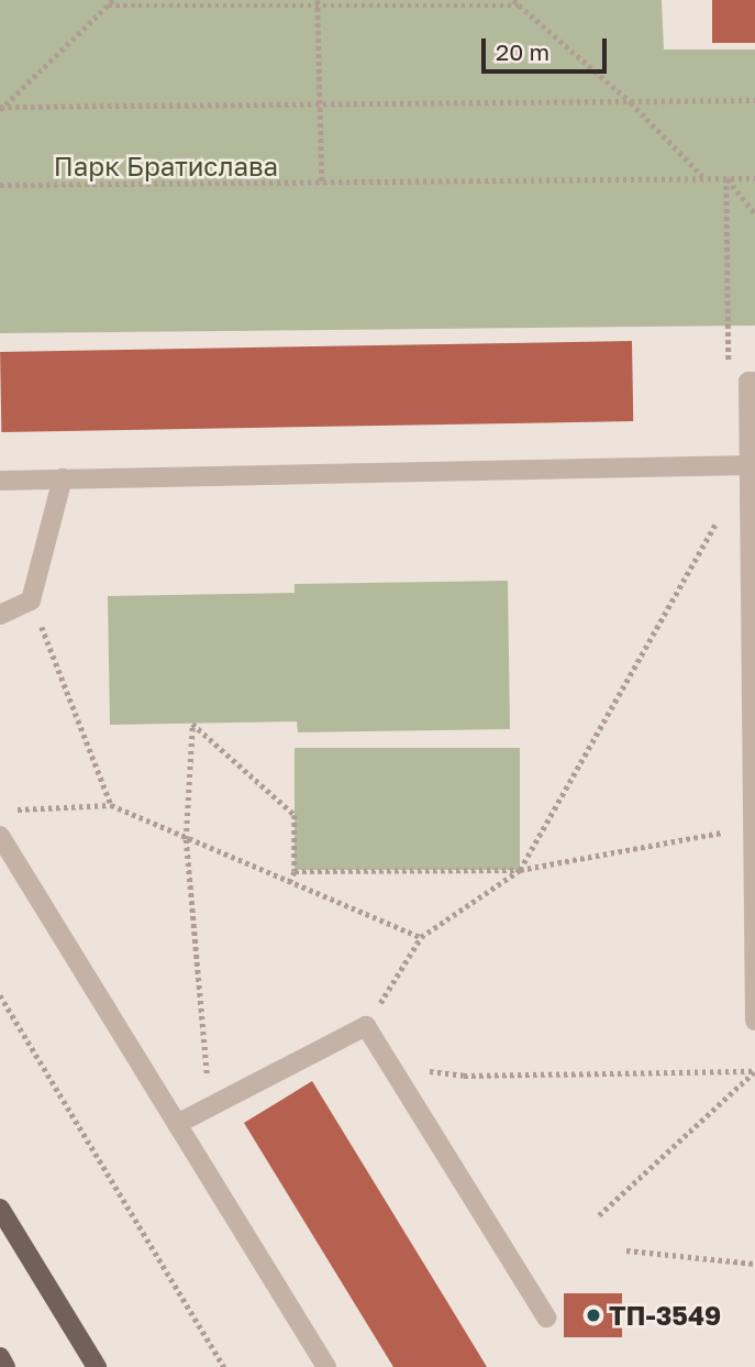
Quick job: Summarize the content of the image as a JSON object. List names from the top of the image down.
{
  "parks": ["Парк Братислава"],
  "places": ["ТП-3549"],
  "scale_bar": "20 m"
}
